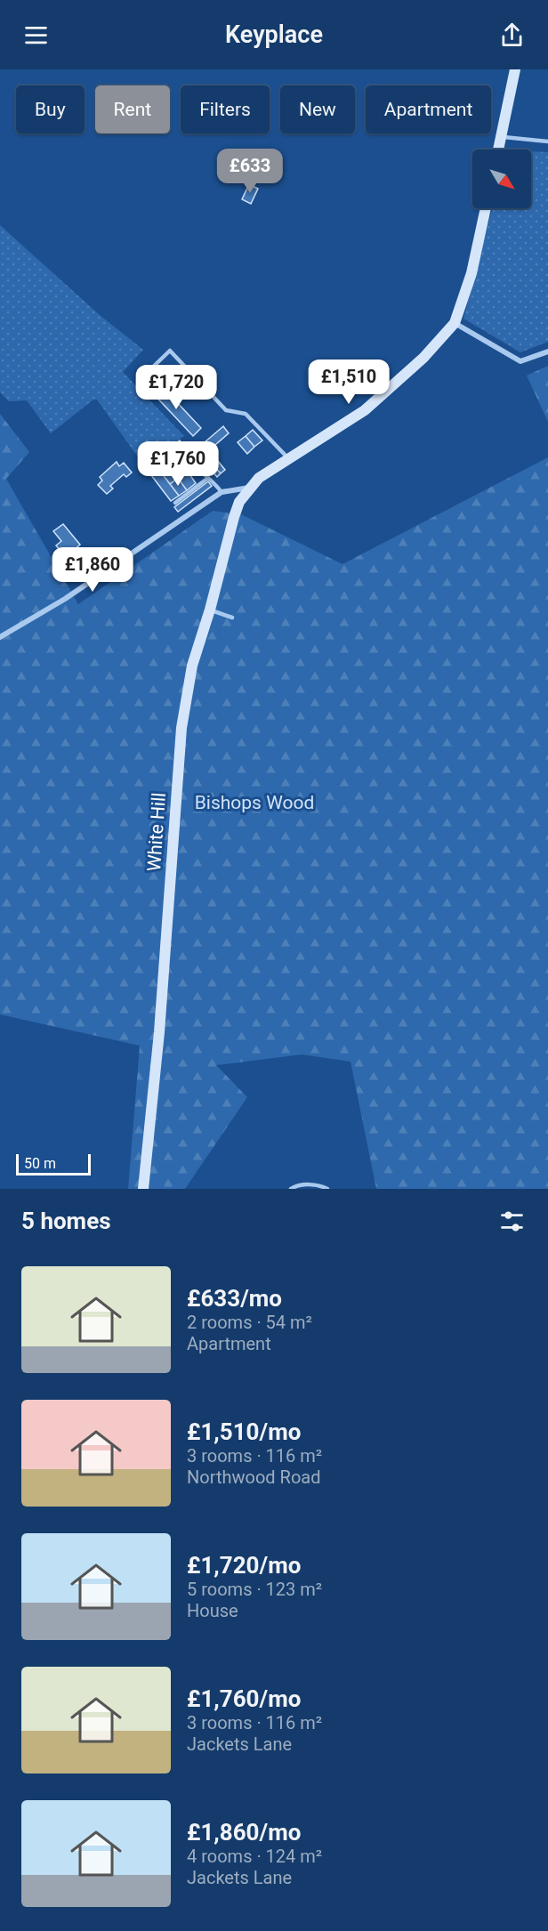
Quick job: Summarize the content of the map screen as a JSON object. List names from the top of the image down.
{
  "streets": {
    "street": ["White Hill"]
  },
  "parks": ["Bishops Wood"],
  "scale_bar": "50 m",
  "north": "bottom right",
  "page": {
    "header": "Keyplace",
    "chip": [
      "Buy",
      "Rent",
      "Filters",
      "New",
      "Apartment"
    ],
    "price": [
      "£633",
      "£1,510",
      "£1,720",
      "£1,760",
      "£1,860"
    ],
    "scale": "50 m",
    "heading": "5 homes",
    "list": [
      {
        "name": "£633/mo",
        "note": "2 rooms · 54 m² · Apartment"
      },
      {
        "name": "£1,510/mo",
        "note": "3 rooms · 116 m² · Northwood Road"
      },
      {
        "name": "£1,720/mo",
        "note": "5 rooms · 123 m² · House"
      },
      {
        "name": "£1,760/mo",
        "note": "3 rooms · 116 m² · Jackets Lane"
      },
      {
        "name": "£1,860/mo",
        "note": "4 rooms · 124 m² · Jackets Lane"
      }
    ]
  }
}
